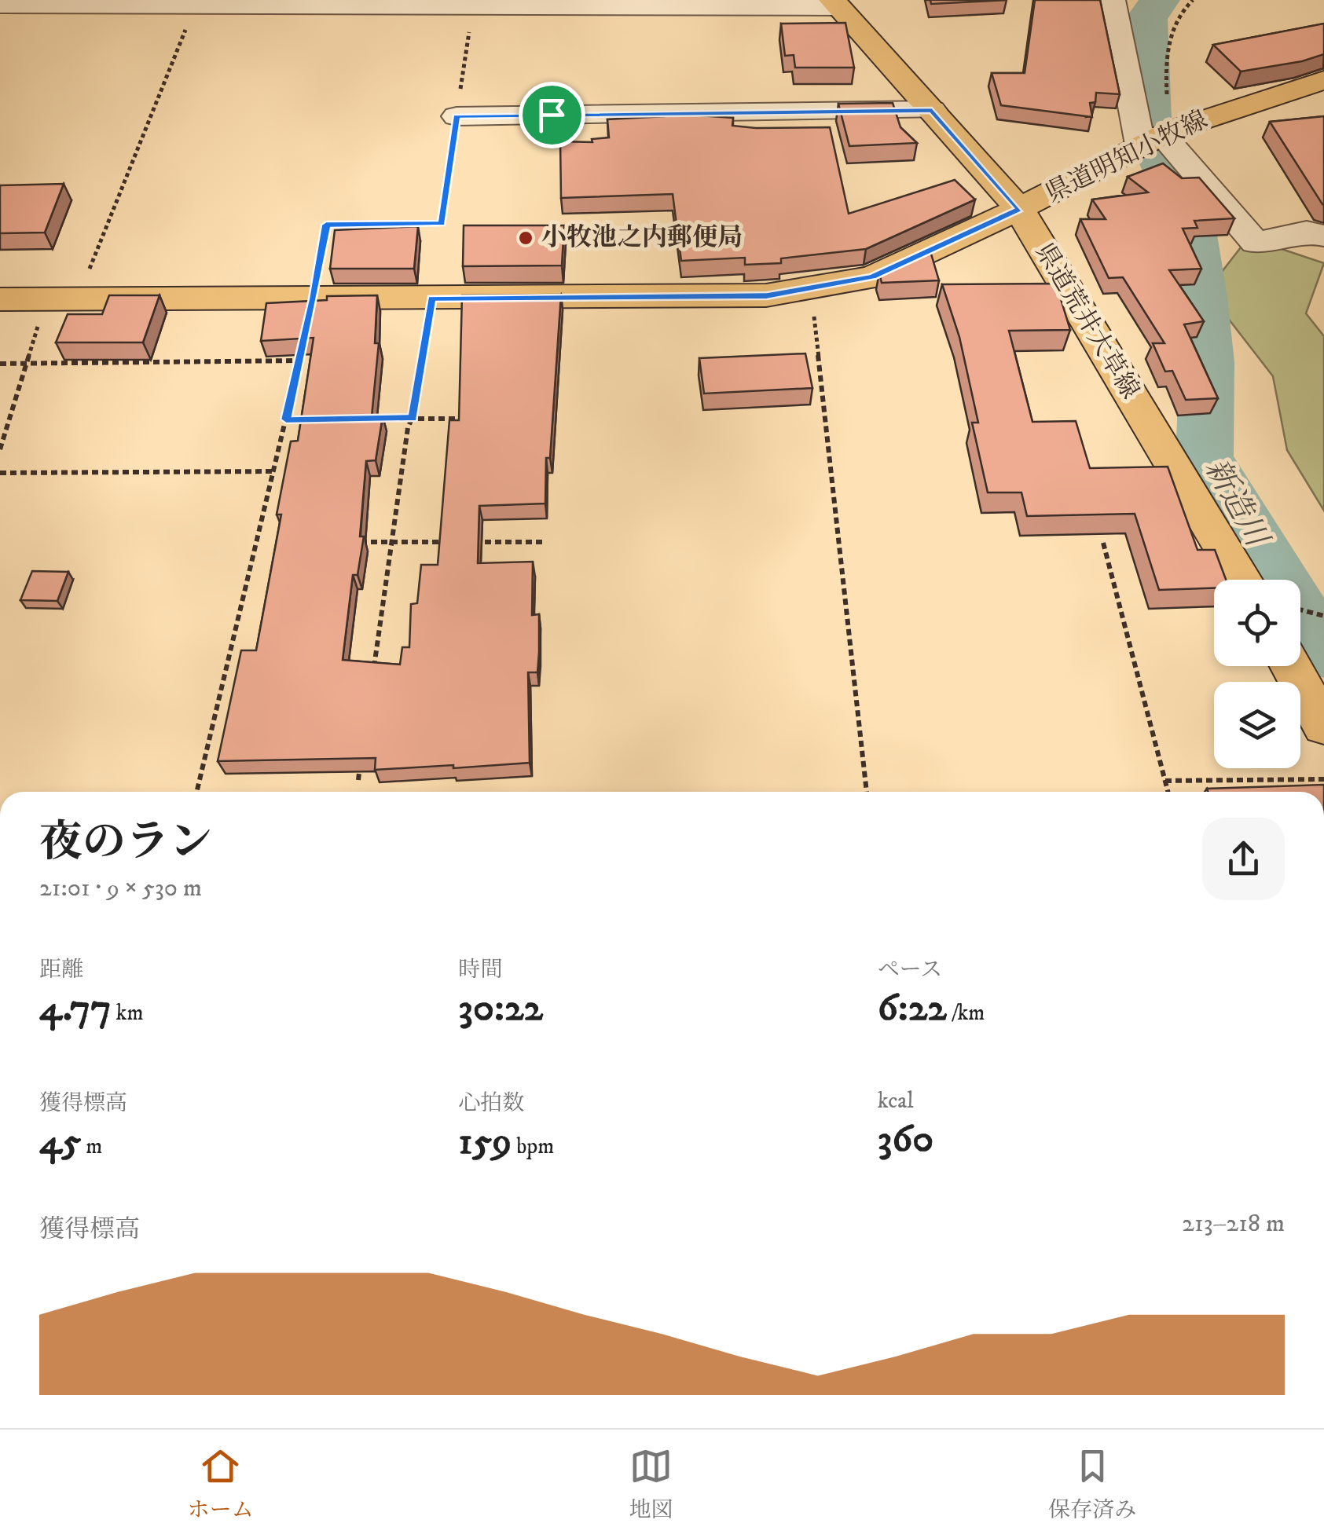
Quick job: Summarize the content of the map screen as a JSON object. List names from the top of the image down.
{
  "streets": {
    "main road": ["県道明知小牧線", "県道荒井大草線"]
  },
  "crossings": [
    ["県道明知小牧線", "県道荒井大草線"]
  ],
  "water": ["新造川"],
  "places": ["小牧池之内郵便局"],
  "page": {
    "heading": ["夜のラン", "21:01 · 9 × 530 m"],
    "stats": [
      ["距離", "4.77 km"],
      ["時間", "30:22"],
      ["ペース", "6:22 /km"],
      ["獲得標高", "45 m"],
      ["心拍数", "159 bpm"],
      ["kcal", "360"]
    ],
    "chart": ["獲得標高", "213–218 m"],
    "tabs": ["ホーム", "地図", "保存済み"]
  }
}
